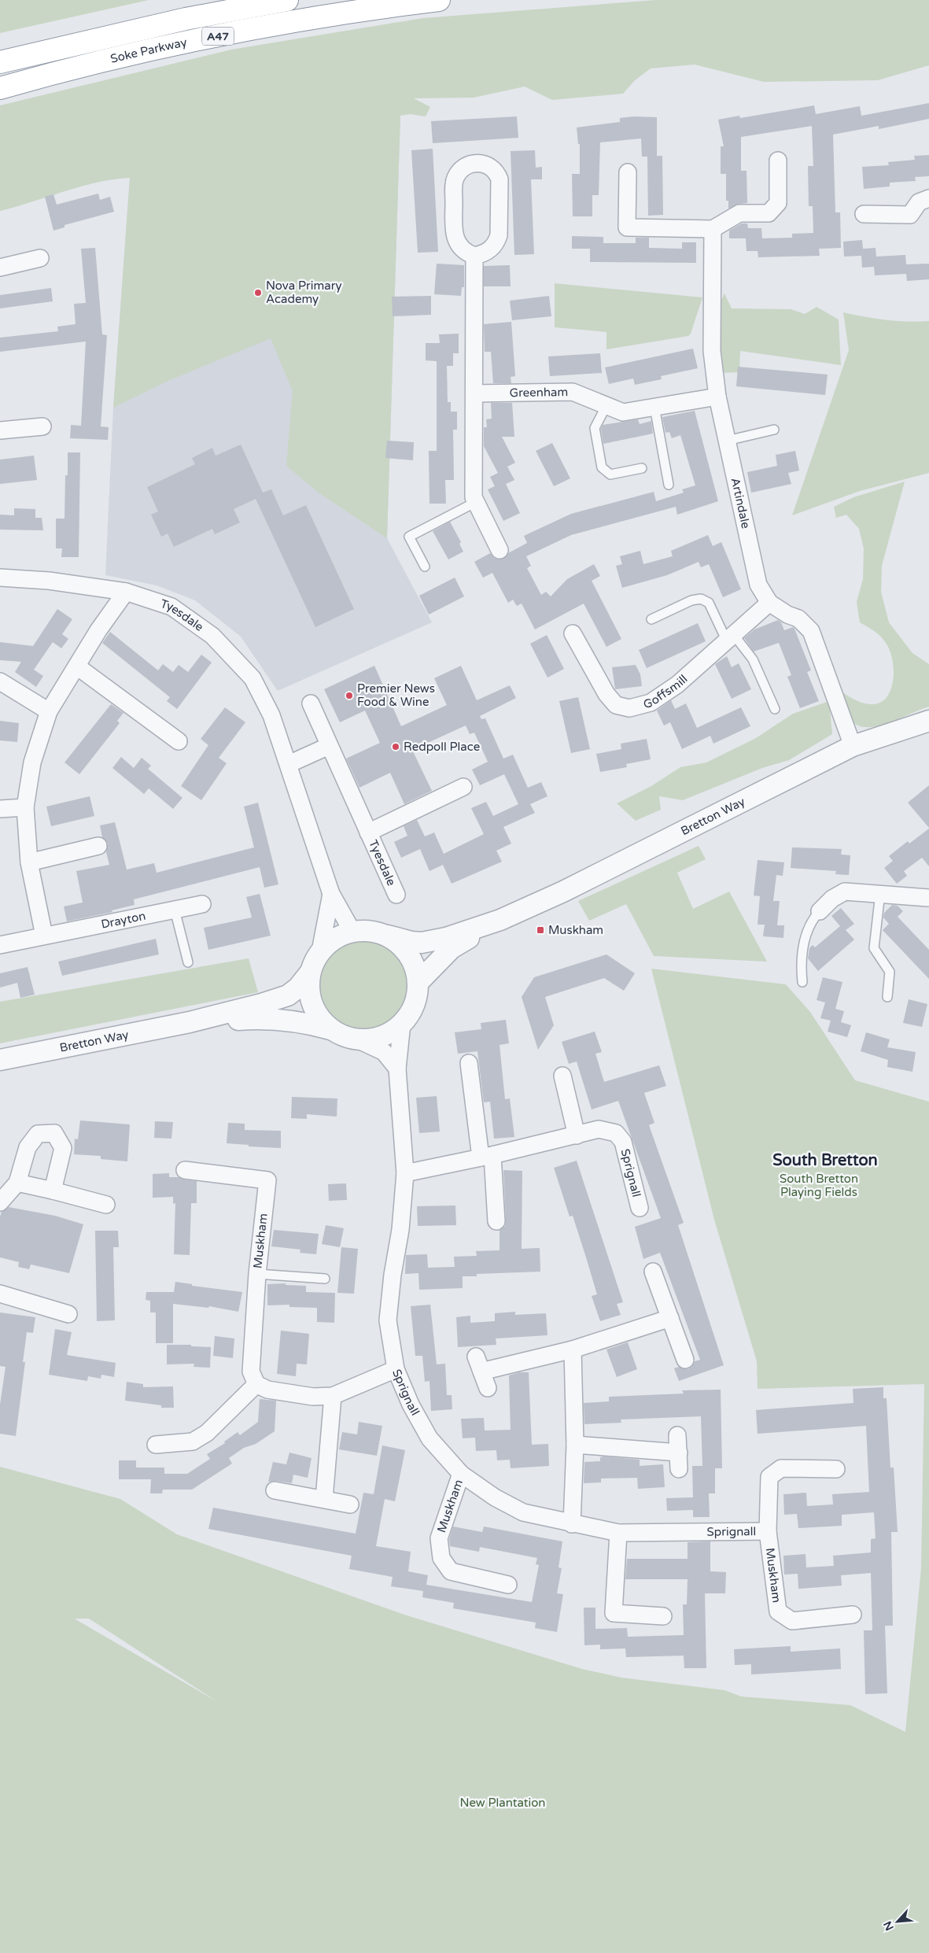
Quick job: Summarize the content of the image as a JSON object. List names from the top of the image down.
{
  "streets": {
    "highway": ["A47", "Soke Parkway"],
    "street": [
      "Greenham",
      "Artindale",
      "Tyesdale",
      "Goffsmill",
      "Bretton Way",
      "Drayton",
      "Sprignall",
      "Muskham"
    ]
  },
  "crossings": [
    ["Greenham", "Artindale"],
    ["Artindale", "Goffsmill"],
    ["Artindale", "Bretton Way"],
    ["Tyesdale", "Bretton Way"],
    ["Tyesdale", "Sprignall"],
    ["Bretton Way", "Sprignall"],
    ["Sprignall", "Muskham"]
  ],
  "districts": ["South Bretton"],
  "parks": ["South Bretton Playing Fields", "New Plantation"],
  "places": {
    "other": ["Nova Primary Academy", "Premier News Food & Wine", "Redpoll Place"],
    "transit": ["Muskham"]
  },
  "north": "bottom left"
}
